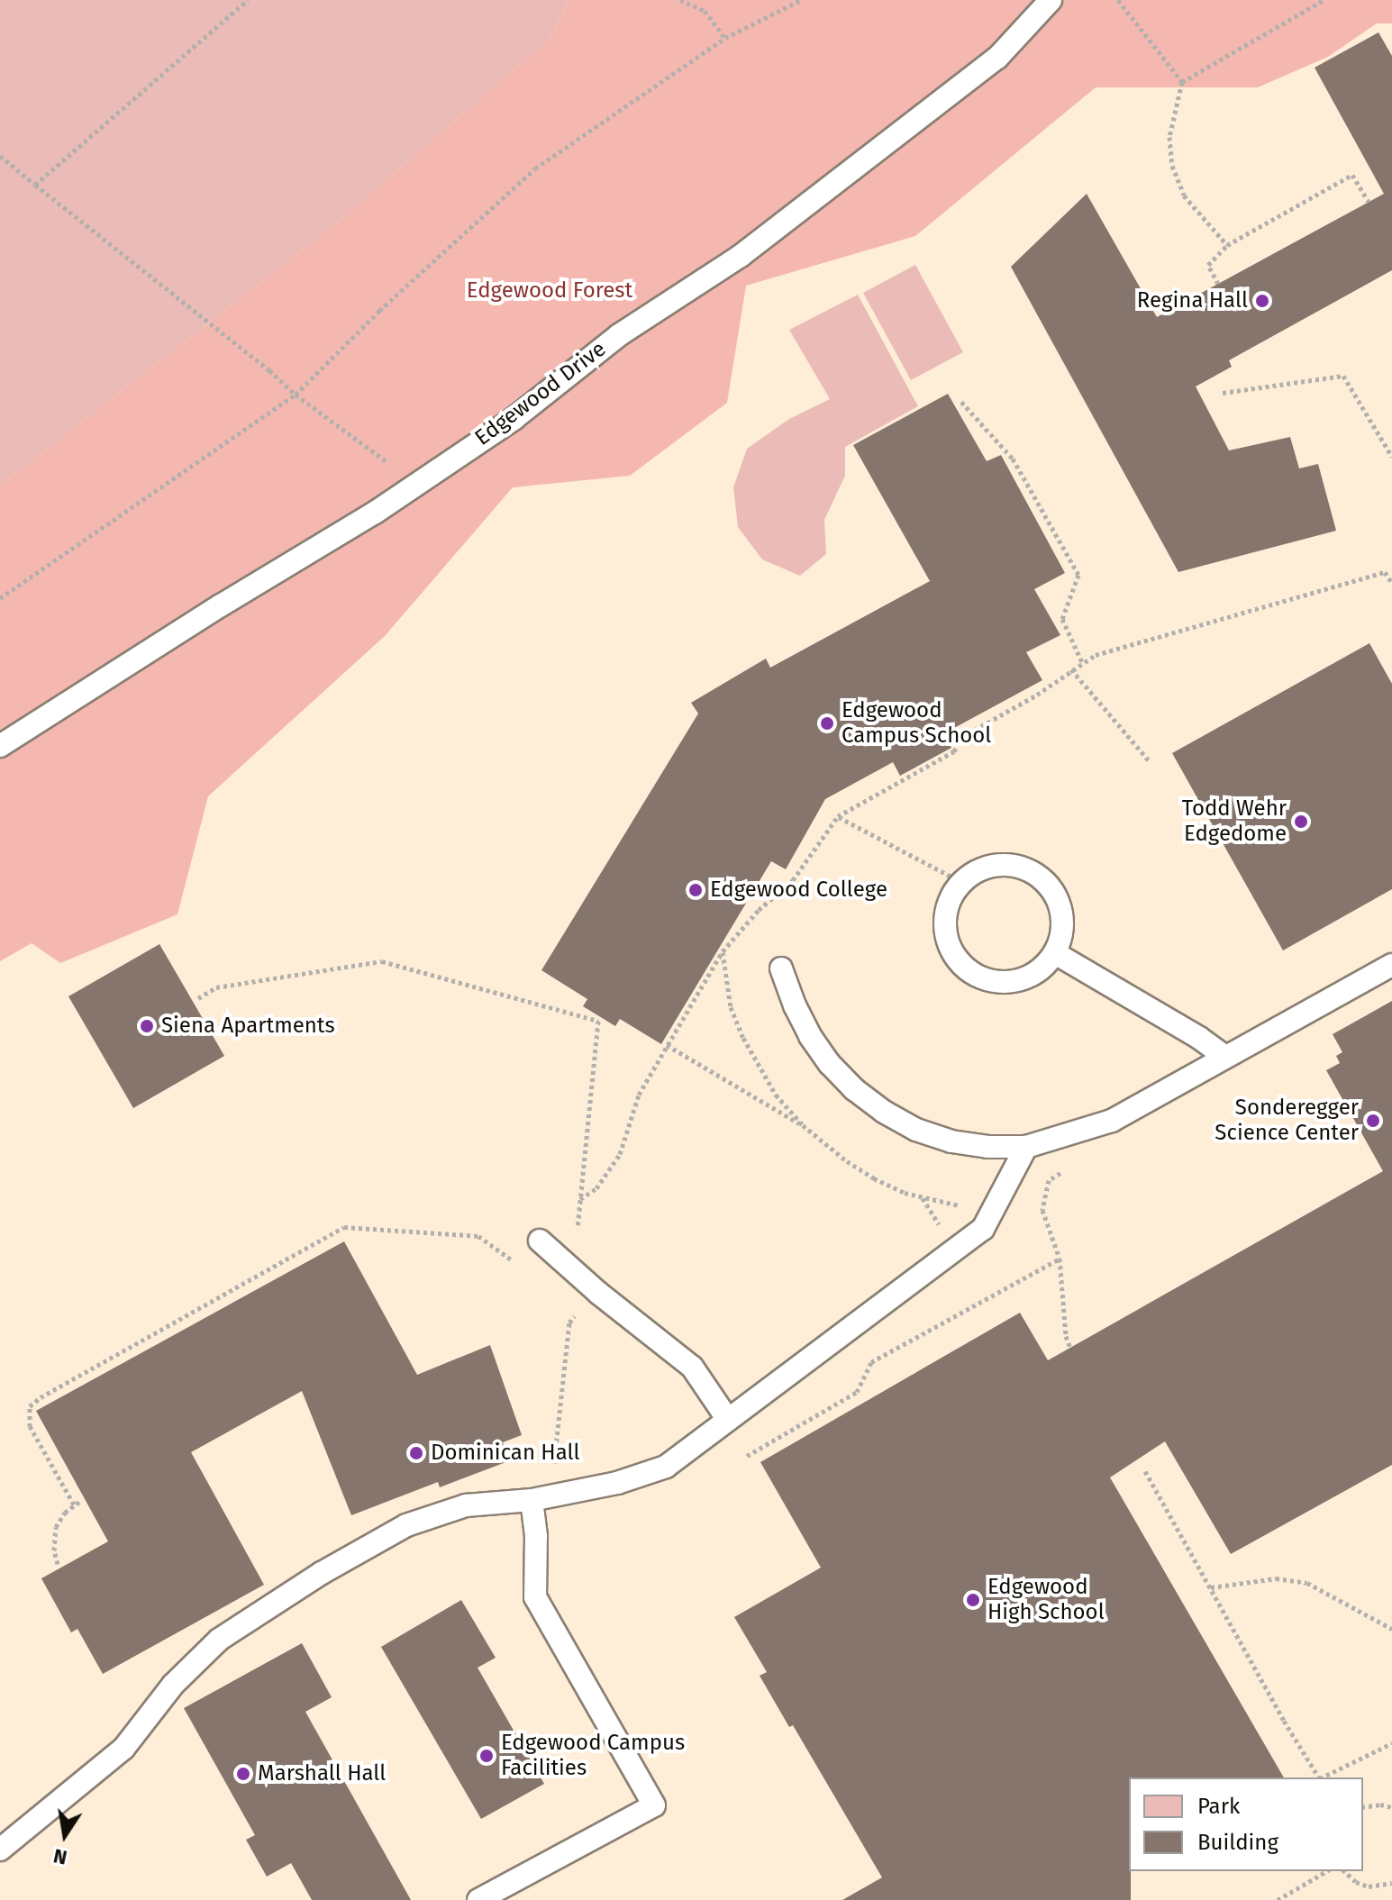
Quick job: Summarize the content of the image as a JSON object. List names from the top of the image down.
{
  "streets": {
    "lane": ["Edgewood Drive"]
  },
  "parks": ["Edgewood Forest"],
  "places": [
    "Regina Hall",
    "Edgewood Campus School",
    "Todd Wehr Edgedome",
    "Edgewood College",
    "Siena Apartments",
    "Sonderegger Science Center",
    "Dominican Hall",
    "Edgewood High School",
    "Edgewood Campus Facilities",
    "Marshall Hall"
  ],
  "legend": ["Park", "Building"],
  "north": "bottom"
}
